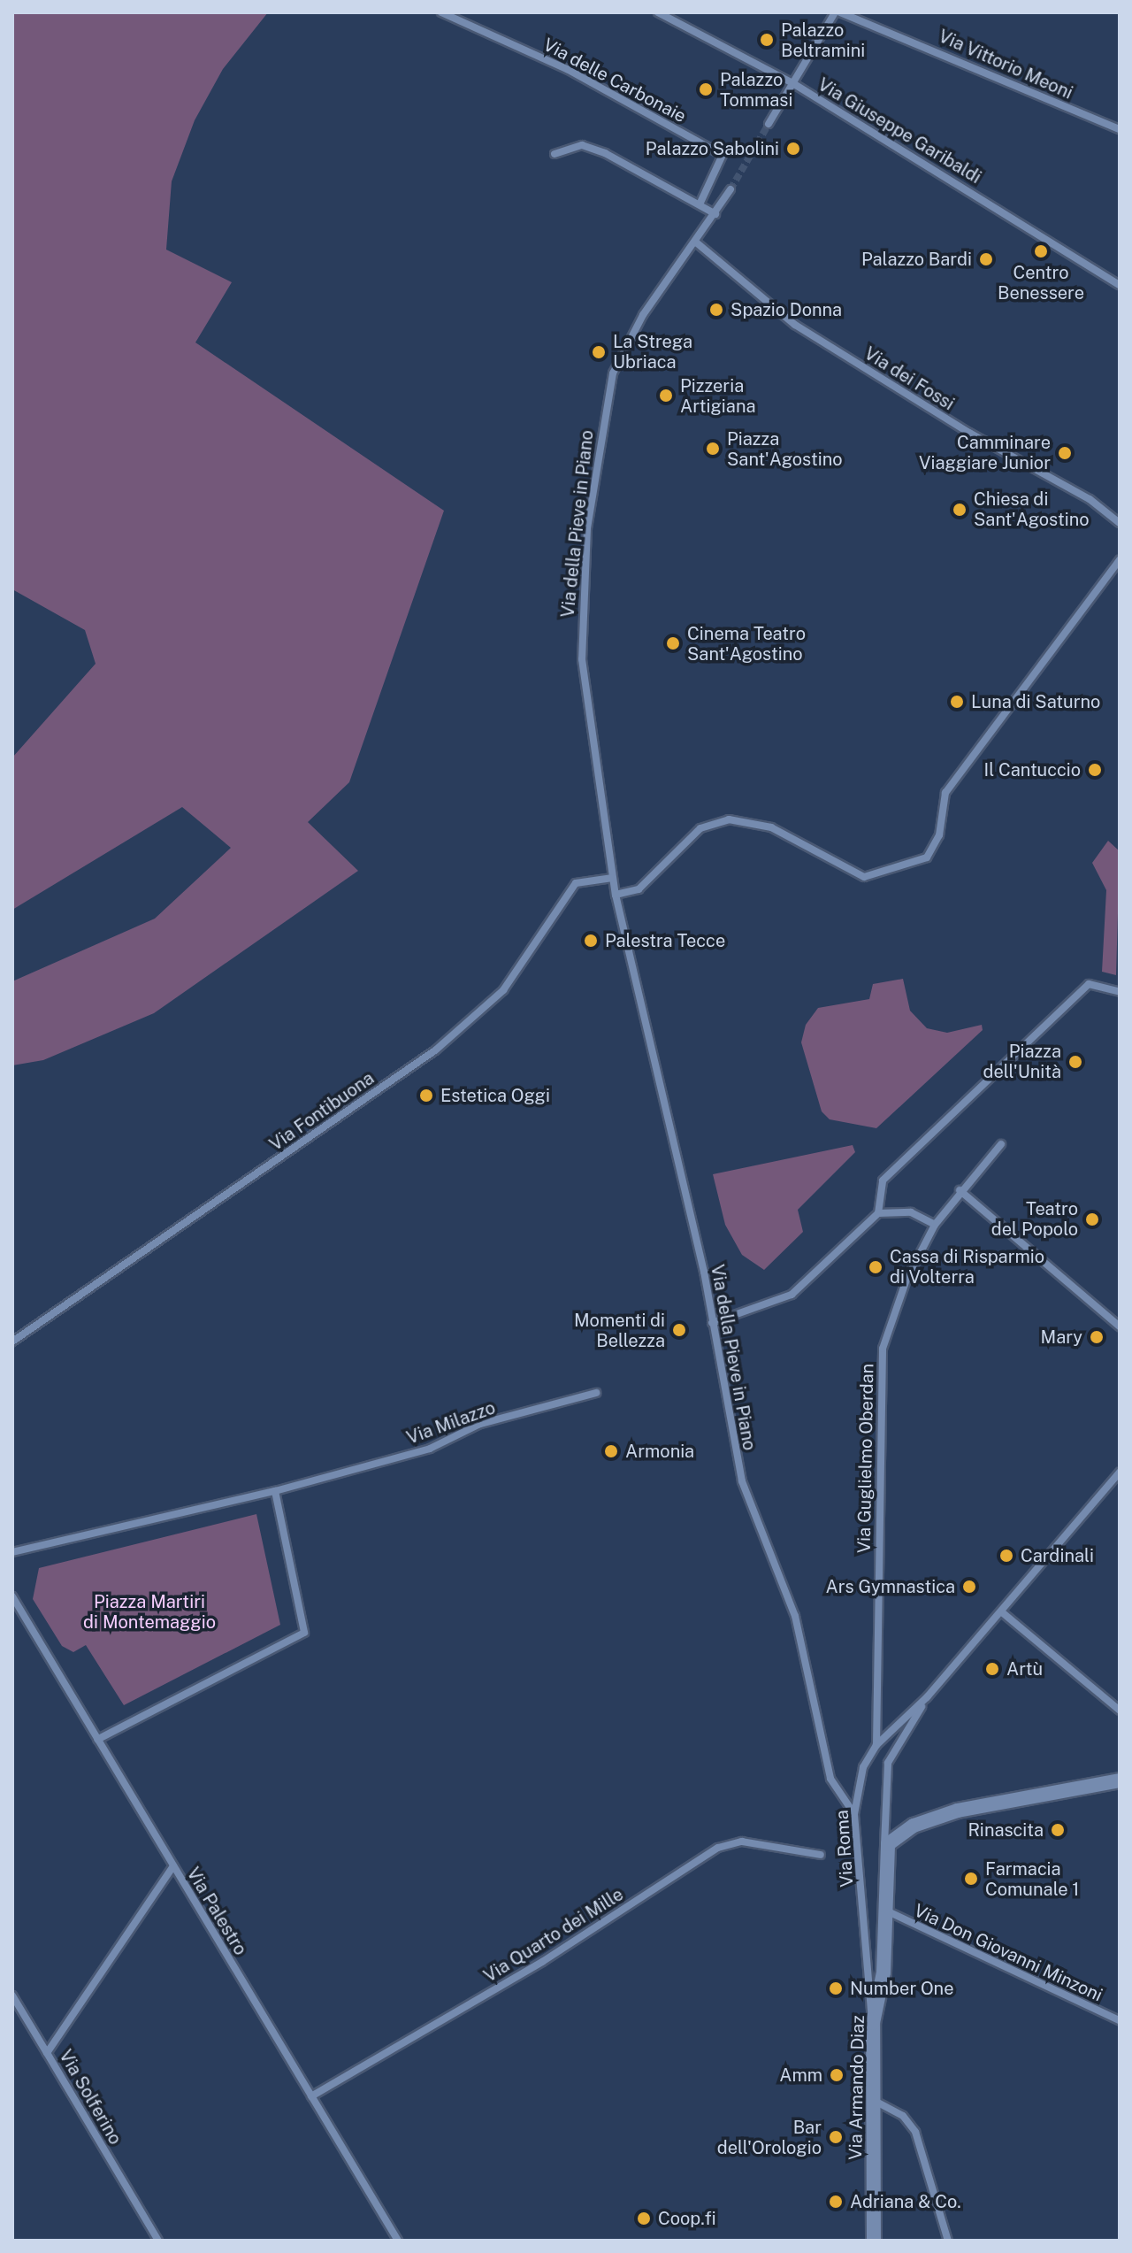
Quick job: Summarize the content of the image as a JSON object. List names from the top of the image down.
{
  "streets": {
    "main road": ["Via Armando Diaz"],
    "street": [
      "Via Vittorio Meoni",
      "Via delle Carbonaie",
      "Via Giuseppe Garibaldi",
      "Via dei Fossi",
      "Via della Pieve in Piano",
      "Via Fontibuona",
      "Via Milazzo",
      "Via Guglielmo Oberdan",
      "Via Roma",
      "Via Palestro",
      "Via Quarto dei Mille",
      "Via Don Giovanni Minzoni",
      "Via Solferino"
    ]
  },
  "crossings": [
    ["Via dei Fossi", "Via della Pieve in Piano"],
    ["Via della Pieve in Piano", "Via Fontibuona"],
    ["Via della Pieve in Piano", "Via Roma"],
    ["Via Guglielmo Oberdan", "Via Roma"],
    ["Via Roma", "Via Armando Diaz"],
    ["Via Palestro", "Via Quarto dei Mille"],
    ["Via Palestro", "Via Solferino"],
    ["Via Don Giovanni Minzoni", "Via Armando Diaz"]
  ],
  "parks": ["Piazza Martiri di Montemaggio"],
  "places": [
    "Palazzo Beltramini",
    "Palazzo Tommasi",
    "Palazzo Sabolini",
    "Centro Benessere",
    "Palazzo Bardi",
    "Spazio Donna",
    "La Strega Ubriaca",
    "Pizzeria Artigiana",
    "Piazza Sant'Agostino",
    "Camminare Viaggiare Junior",
    "Chiesa di Sant'Agostino",
    "Cinema Teatro Sant'Agostino",
    "Luna di Saturno",
    "Il Cantuccio",
    "Palestra Tecce",
    "Piazza dell'Unità",
    "Estetica Oggi",
    "Teatro del Popolo",
    "Cassa di Risparmio di Volterra",
    "Momenti di Bellezza",
    "Mary",
    "Armonia",
    "Cardinali",
    "Ars Gymnastica",
    "Artù",
    "Rinascita",
    "Farmacia Comunale 1",
    "Number One",
    "Amm",
    "Bar dell'Orologio",
    "Adriana & Co.",
    "Coop.fi"
  ]
}
